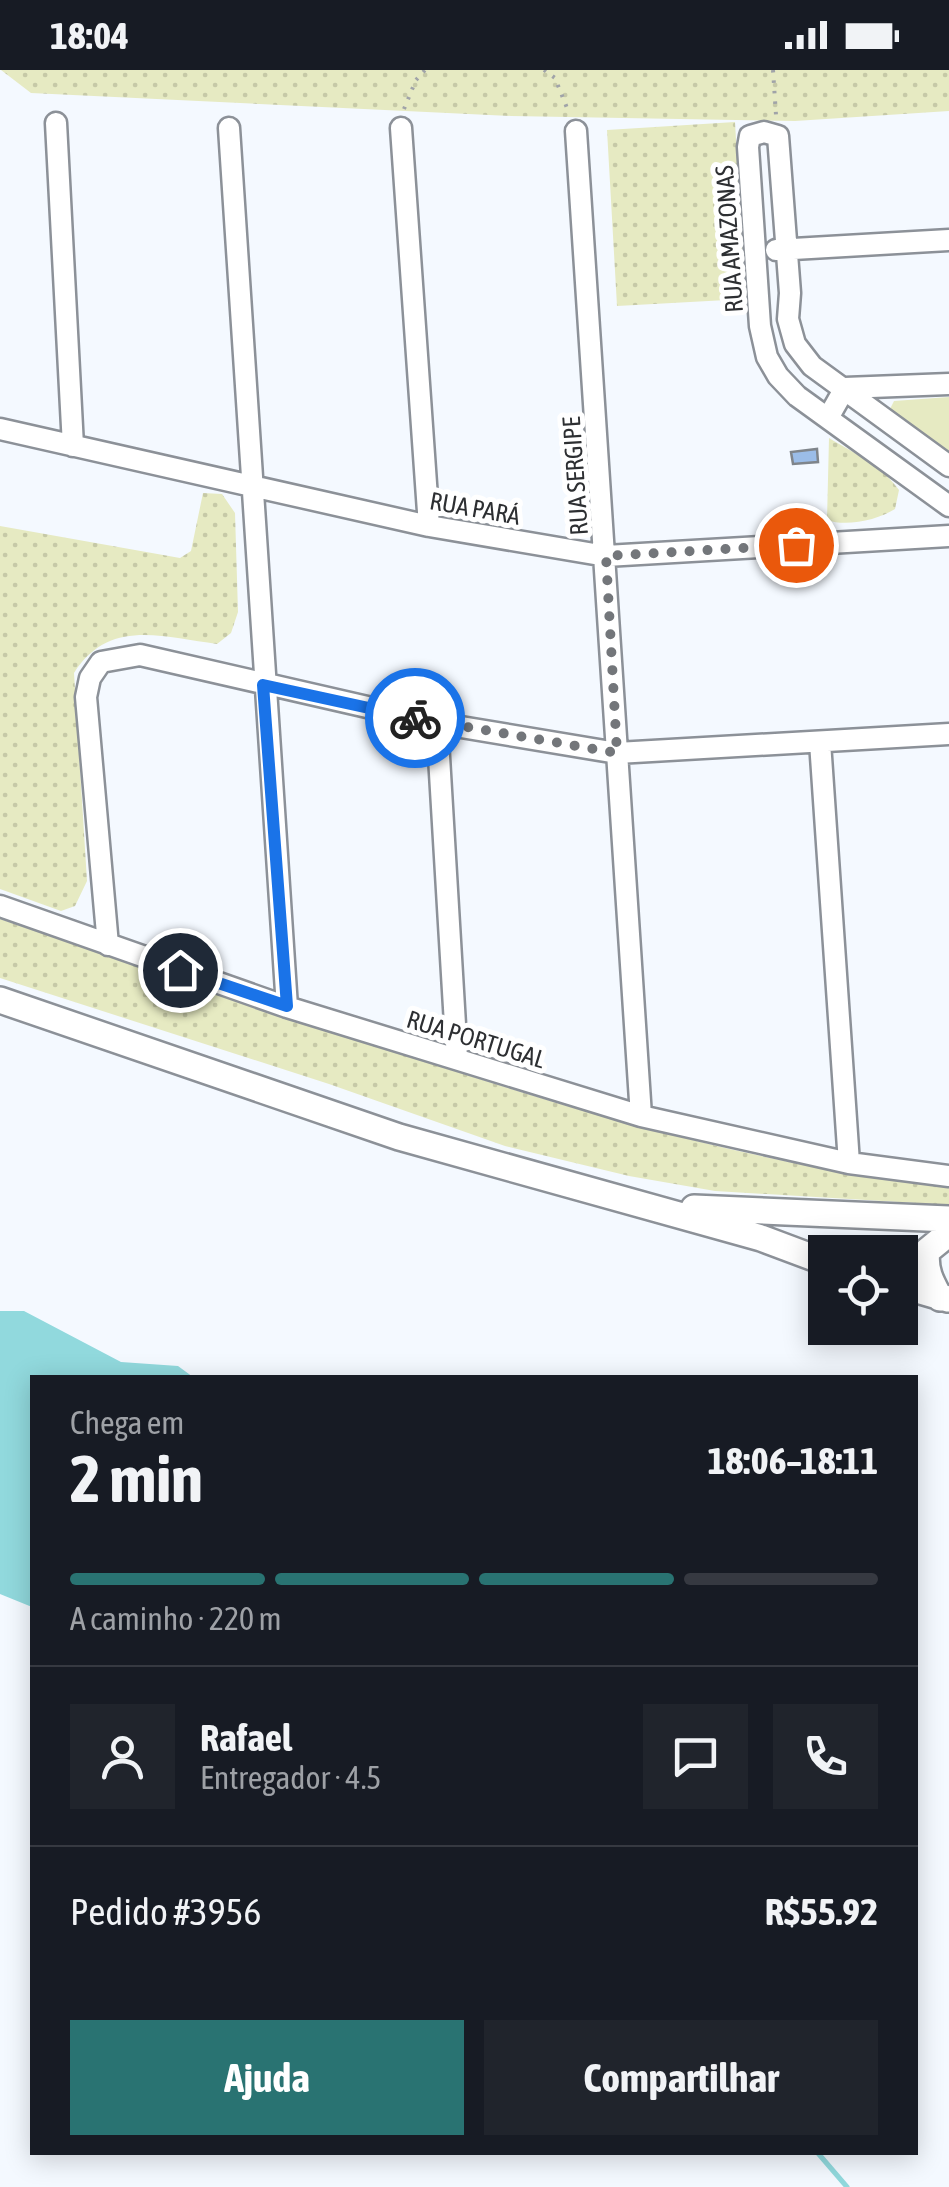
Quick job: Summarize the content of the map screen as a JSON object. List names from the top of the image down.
{
  "streets": {
    "street": [
      "RUA AMAZONAS",
      "RUA SERGIPE",
      "RUA PARÁ",
      "RUA PORTUGAL"
    ]
  },
  "crossings": [
    ["RUA SERGIPE", "RUA PARÁ"],
    ["RUA SERGIPE", "RUA PORTUGAL"]
  ],
  "page": {
    "status": "18:04",
    "heading": ["2 min", "Chega em", "18:06–18:11"],
    "panel": [
      "Rafael",
      "Entregador · 4.5",
      "Pedido #3956",
      "R$55.92"
    ],
    "bar": "A caminho · 220 m",
    "buttons": ["Ajuda", "Compartilhar"]
  }
}
